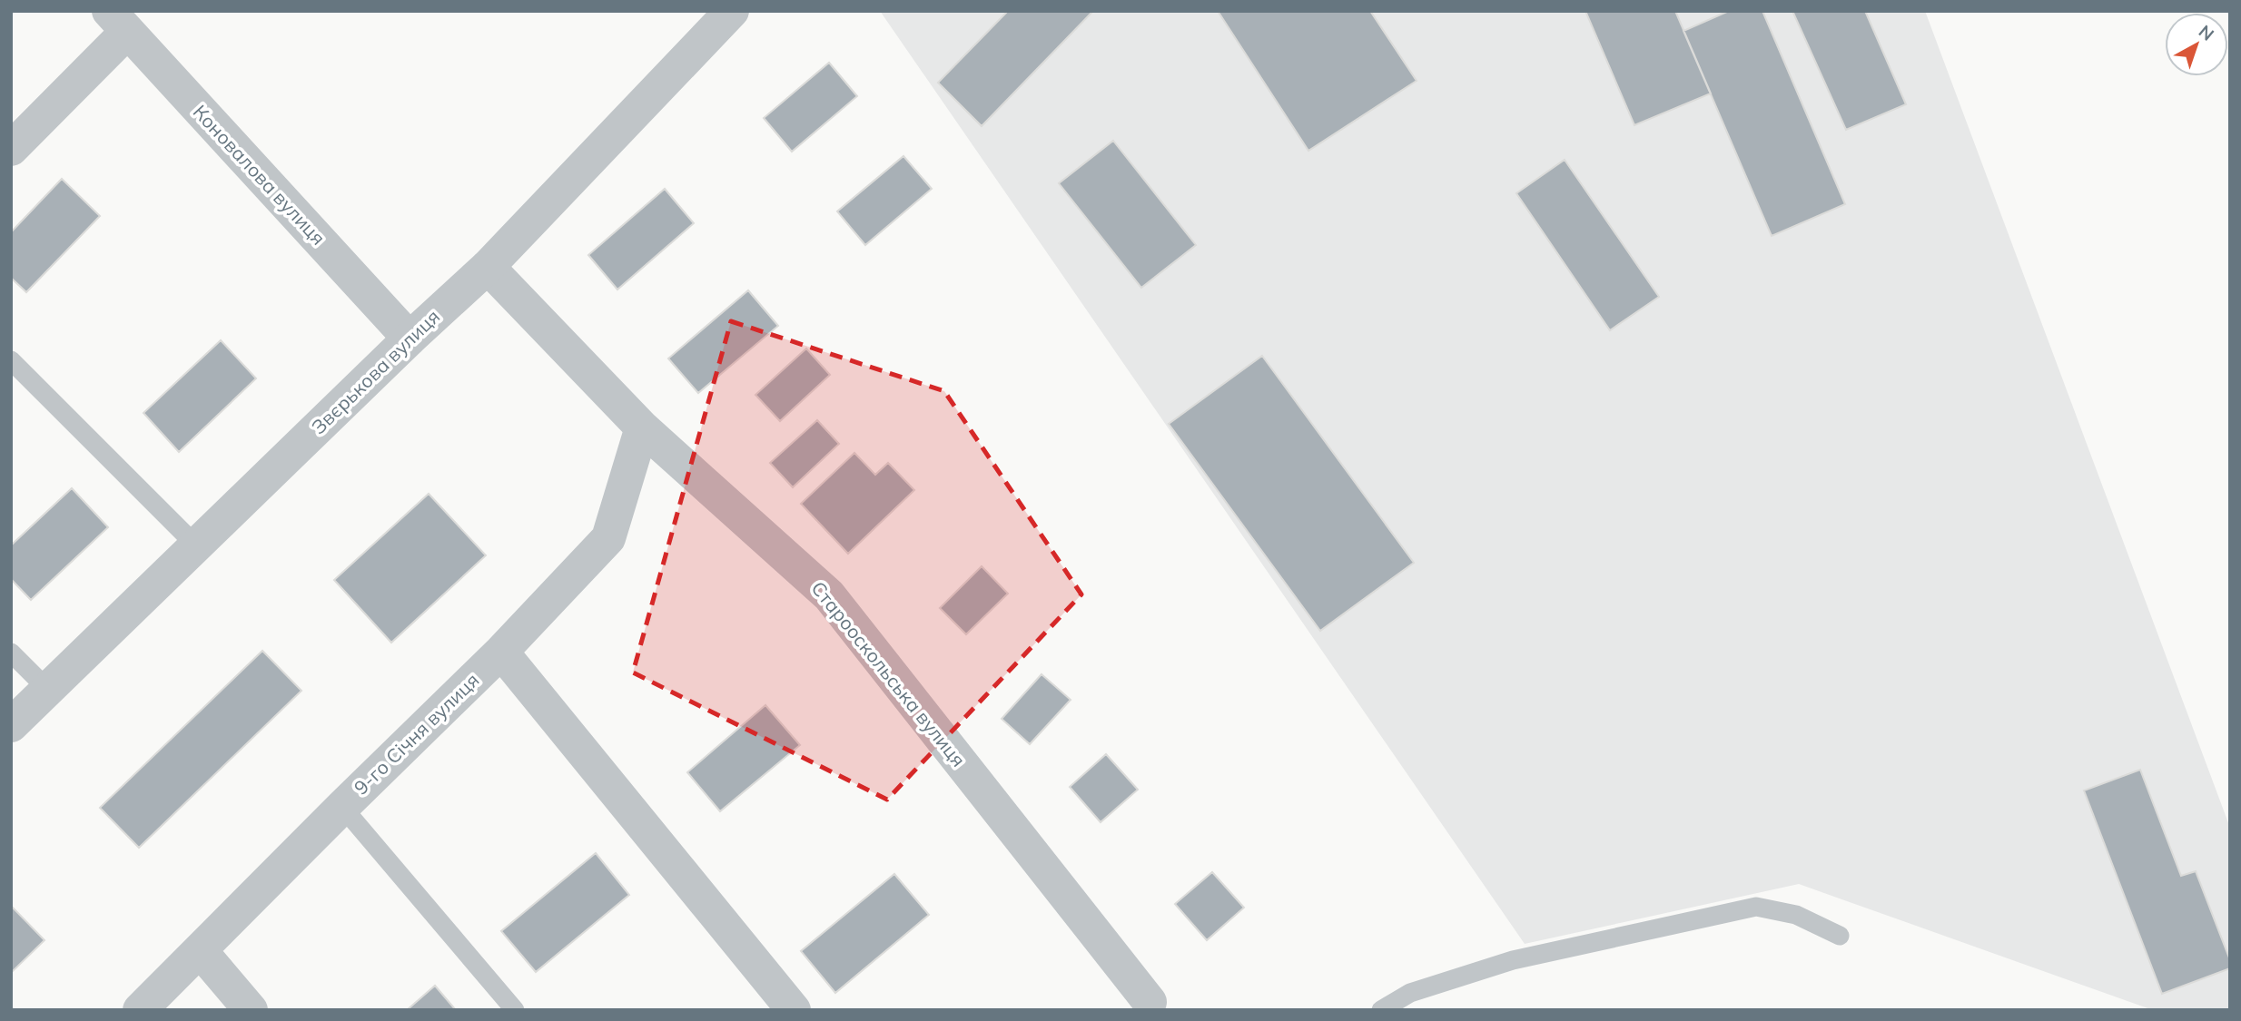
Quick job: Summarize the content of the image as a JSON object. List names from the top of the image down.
{
  "streets": {
    "street": [
      "Коновалова вулиця",
      "Звєрькова вулиця",
      "Старооскольська вулиця",
      "9-го Січня вулиця"
    ]
  },
  "crossings": [
    ["Коновалова вулиця", "Звєрькова вулиця"],
    ["Звєрькова вулиця", "Старооскольська вулиця"],
    ["Старооскольська вулиця", "9-го Січня вулиця"]
  ],
  "north": "top right"
}
